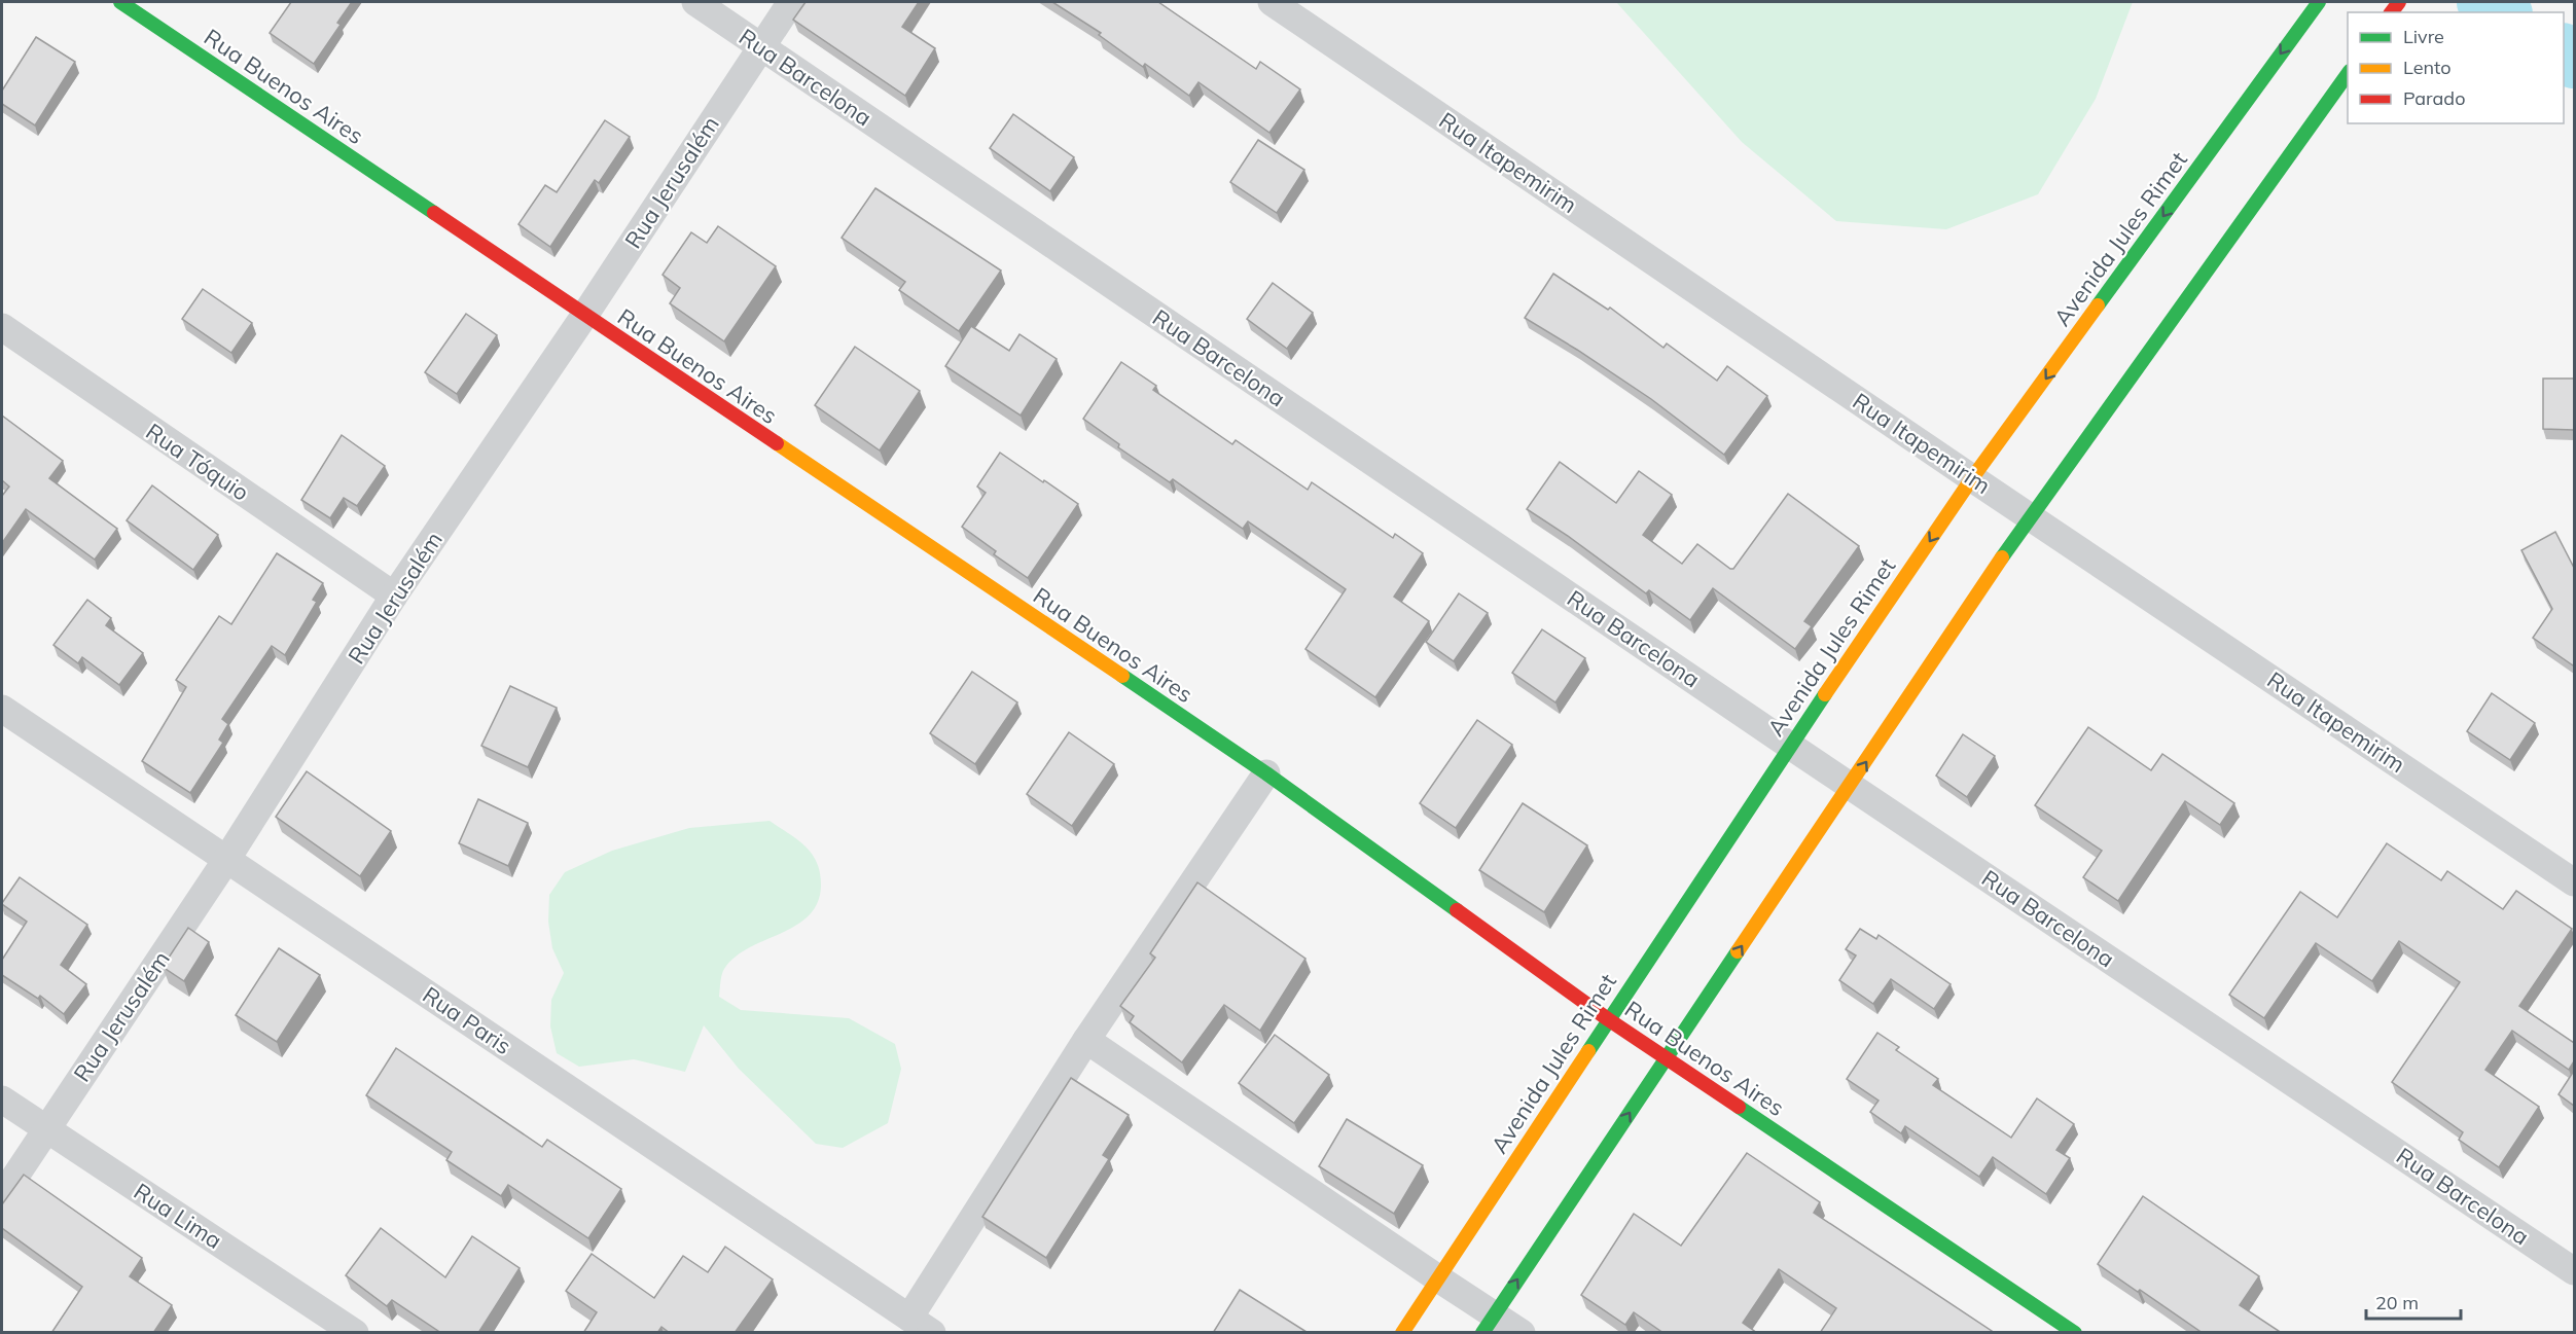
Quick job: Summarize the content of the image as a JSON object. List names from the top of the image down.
{
  "streets": {
    "main road": ["Rua Buenos Aires", "Avenida Jules Rimet"],
    "street": [
      "Rua Barcelona",
      "Rua Itapemirim",
      "Rua Jerusalém",
      "Rua Tóquio",
      "Rua Paris",
      "Rua Lima"
    ]
  },
  "crossings": [
    ["Rua Barcelona", "Rua Jerusalém"],
    ["Rua Barcelona", "Avenida Jules Rimet"],
    ["Rua Buenos Aires", "Rua Jerusalém"],
    ["Rua Buenos Aires", "Avenida Jules Rimet"],
    ["Rua Itapemirim", "Avenida Jules Rimet"],
    ["Rua Jerusalém", "Rua Tóquio"],
    ["Rua Jerusalém", "Rua Paris"],
    ["Rua Jerusalém", "Rua Lima"]
  ],
  "legend": ["Livre", "Lento", "Parado"],
  "scale_bar": "20 m"
}
